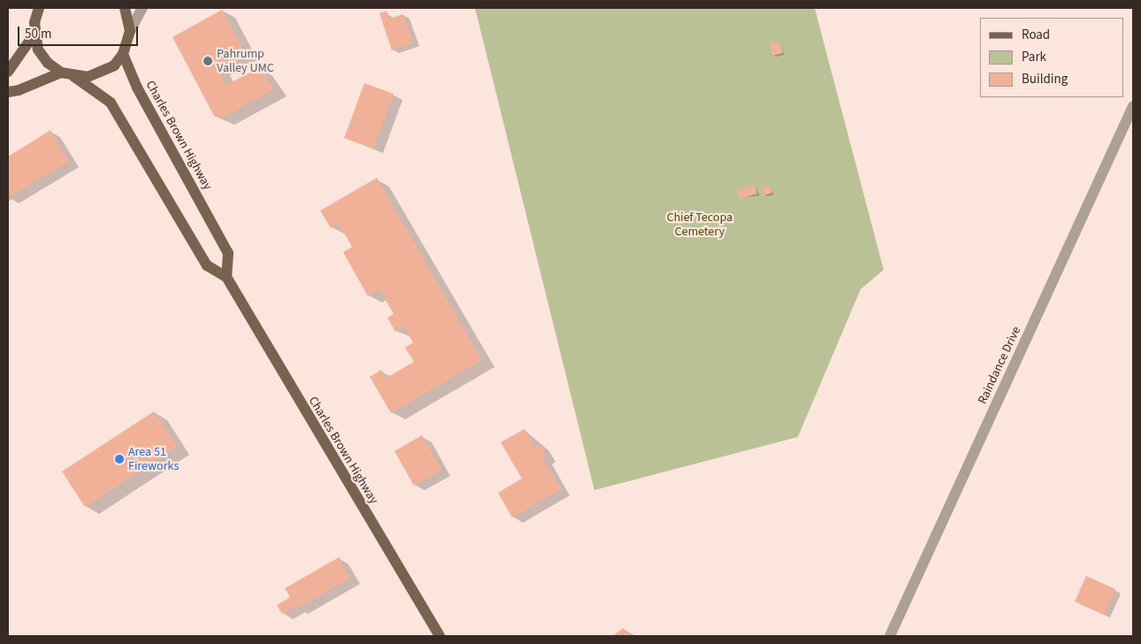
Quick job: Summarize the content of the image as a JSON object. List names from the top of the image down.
{
  "streets": {
    "main road": ["Charles Brown Highway"],
    "street": ["Raindance Drive"]
  },
  "parks": ["Chief Tecopa Cemetery"],
  "places": ["Pahrump Valley UMC", "Area 51 Fireworks"],
  "legend": ["Road", "Park", "Building"],
  "scale_bar": "50 m"
}
